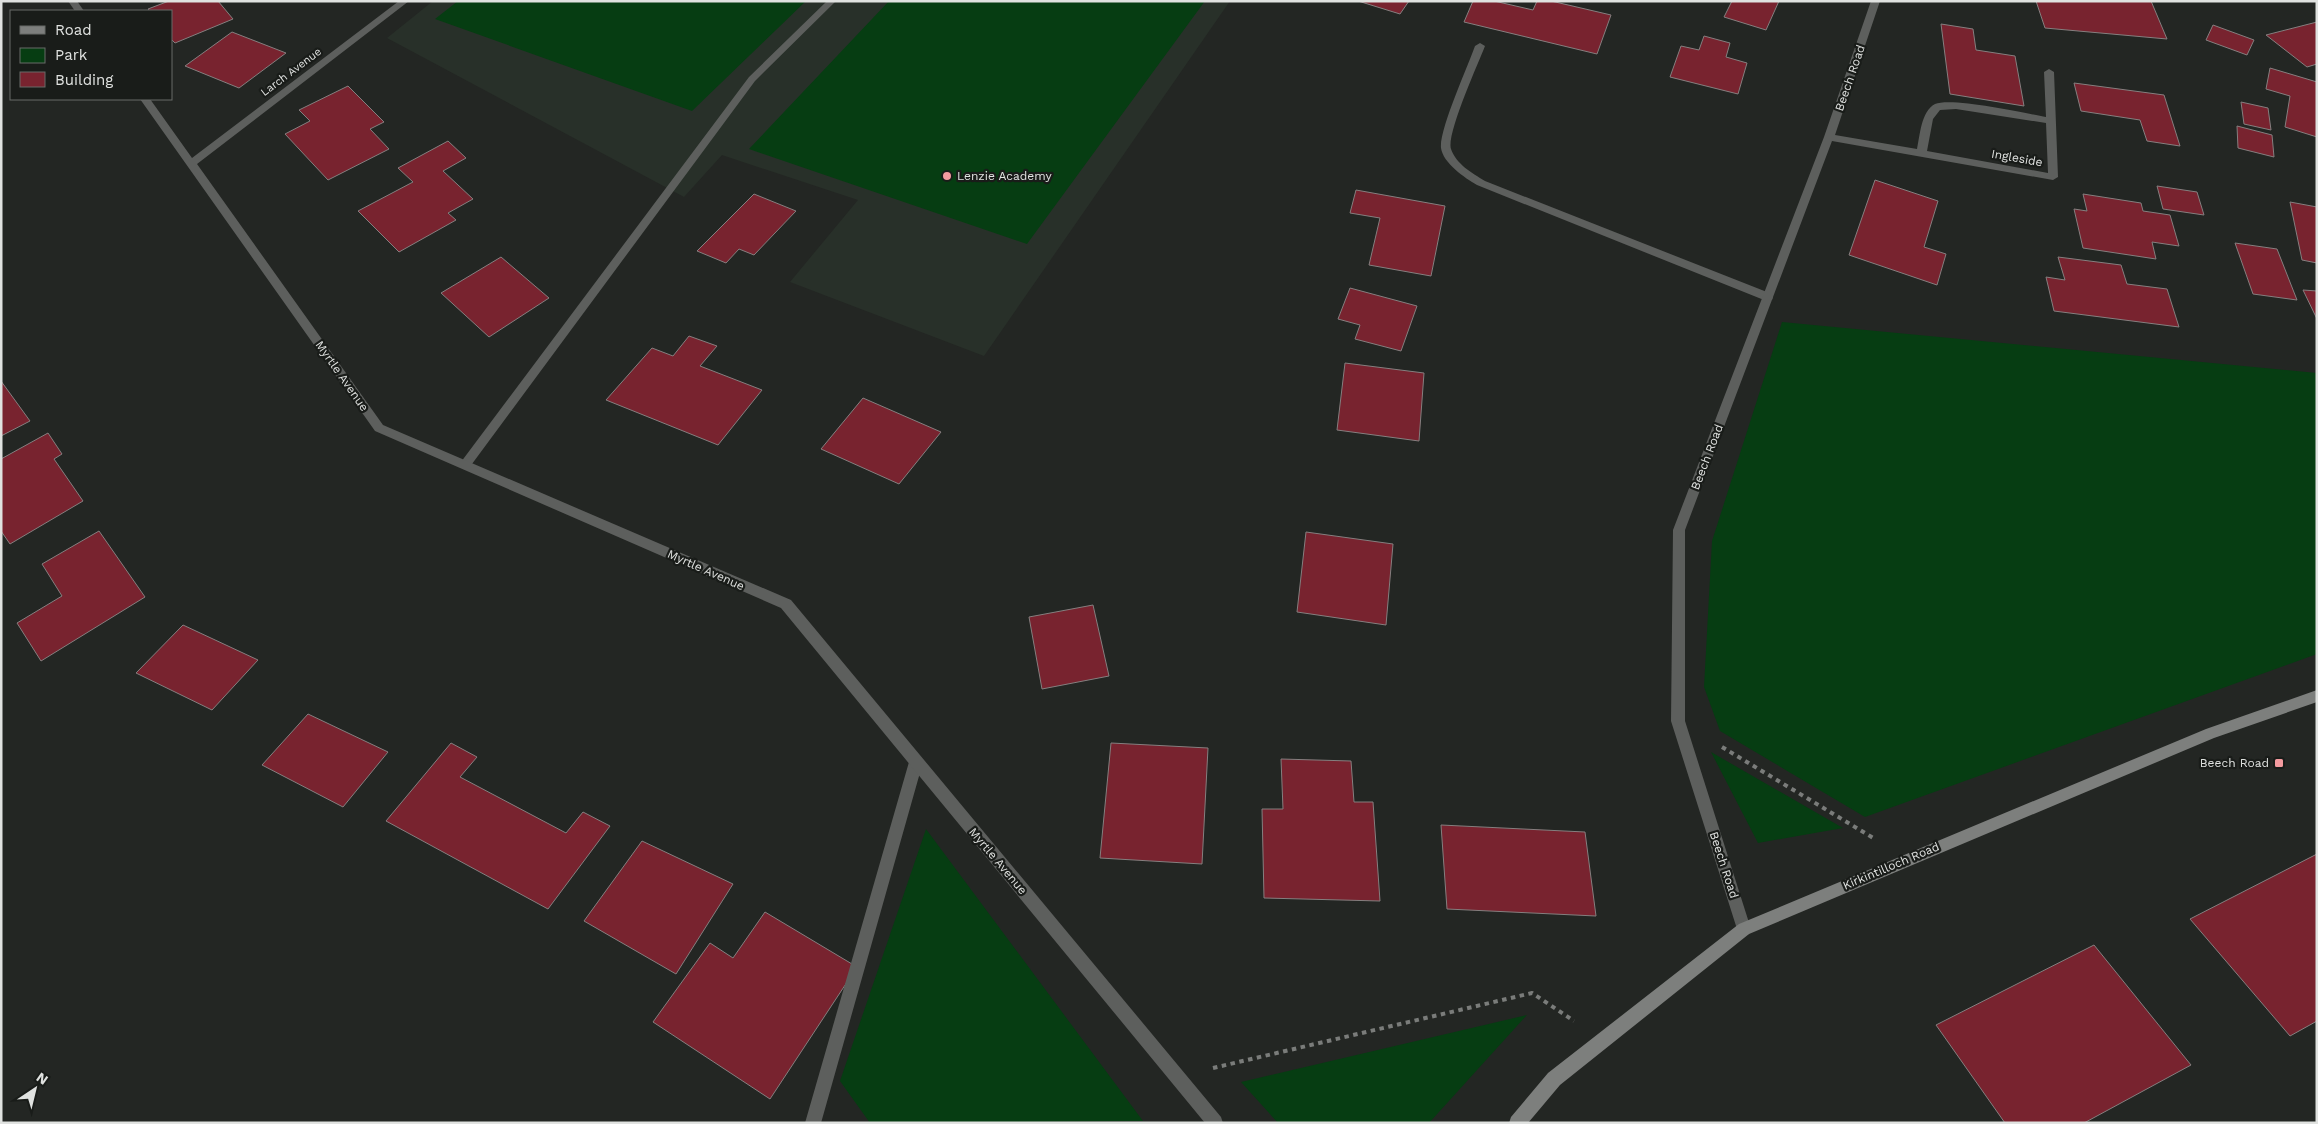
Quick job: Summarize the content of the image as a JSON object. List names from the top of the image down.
{
  "streets": {
    "main road": ["Kirkintilloch Road"],
    "street": [
      "Larch Avenue",
      "Beech Road",
      "Ingleside",
      "Myrtle Avenue"
    ]
  },
  "crossings": [
    ["Larch Avenue", "Myrtle Avenue"],
    ["Beech Road", "Ingleside"],
    ["Beech Road", "Kirkintilloch Road"]
  ],
  "places": {
    "other": ["Lenzie Academy"],
    "transit": ["Beech Road"]
  },
  "legend": ["Road", "Park", "Building"],
  "north": "top right"
}
